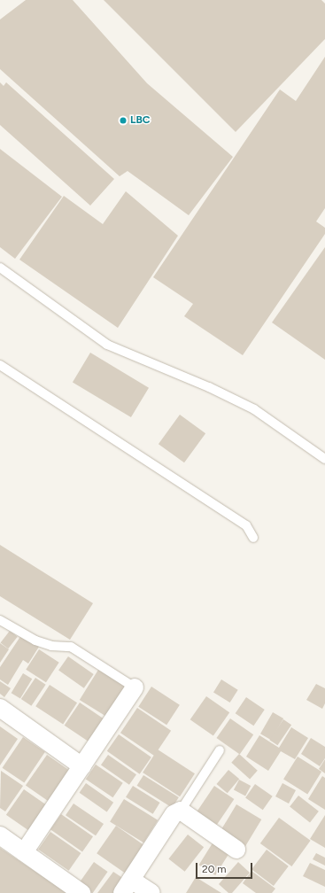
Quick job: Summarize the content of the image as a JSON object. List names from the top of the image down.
{
  "places": ["LBC"],
  "scale_bar": "20 m"
}
